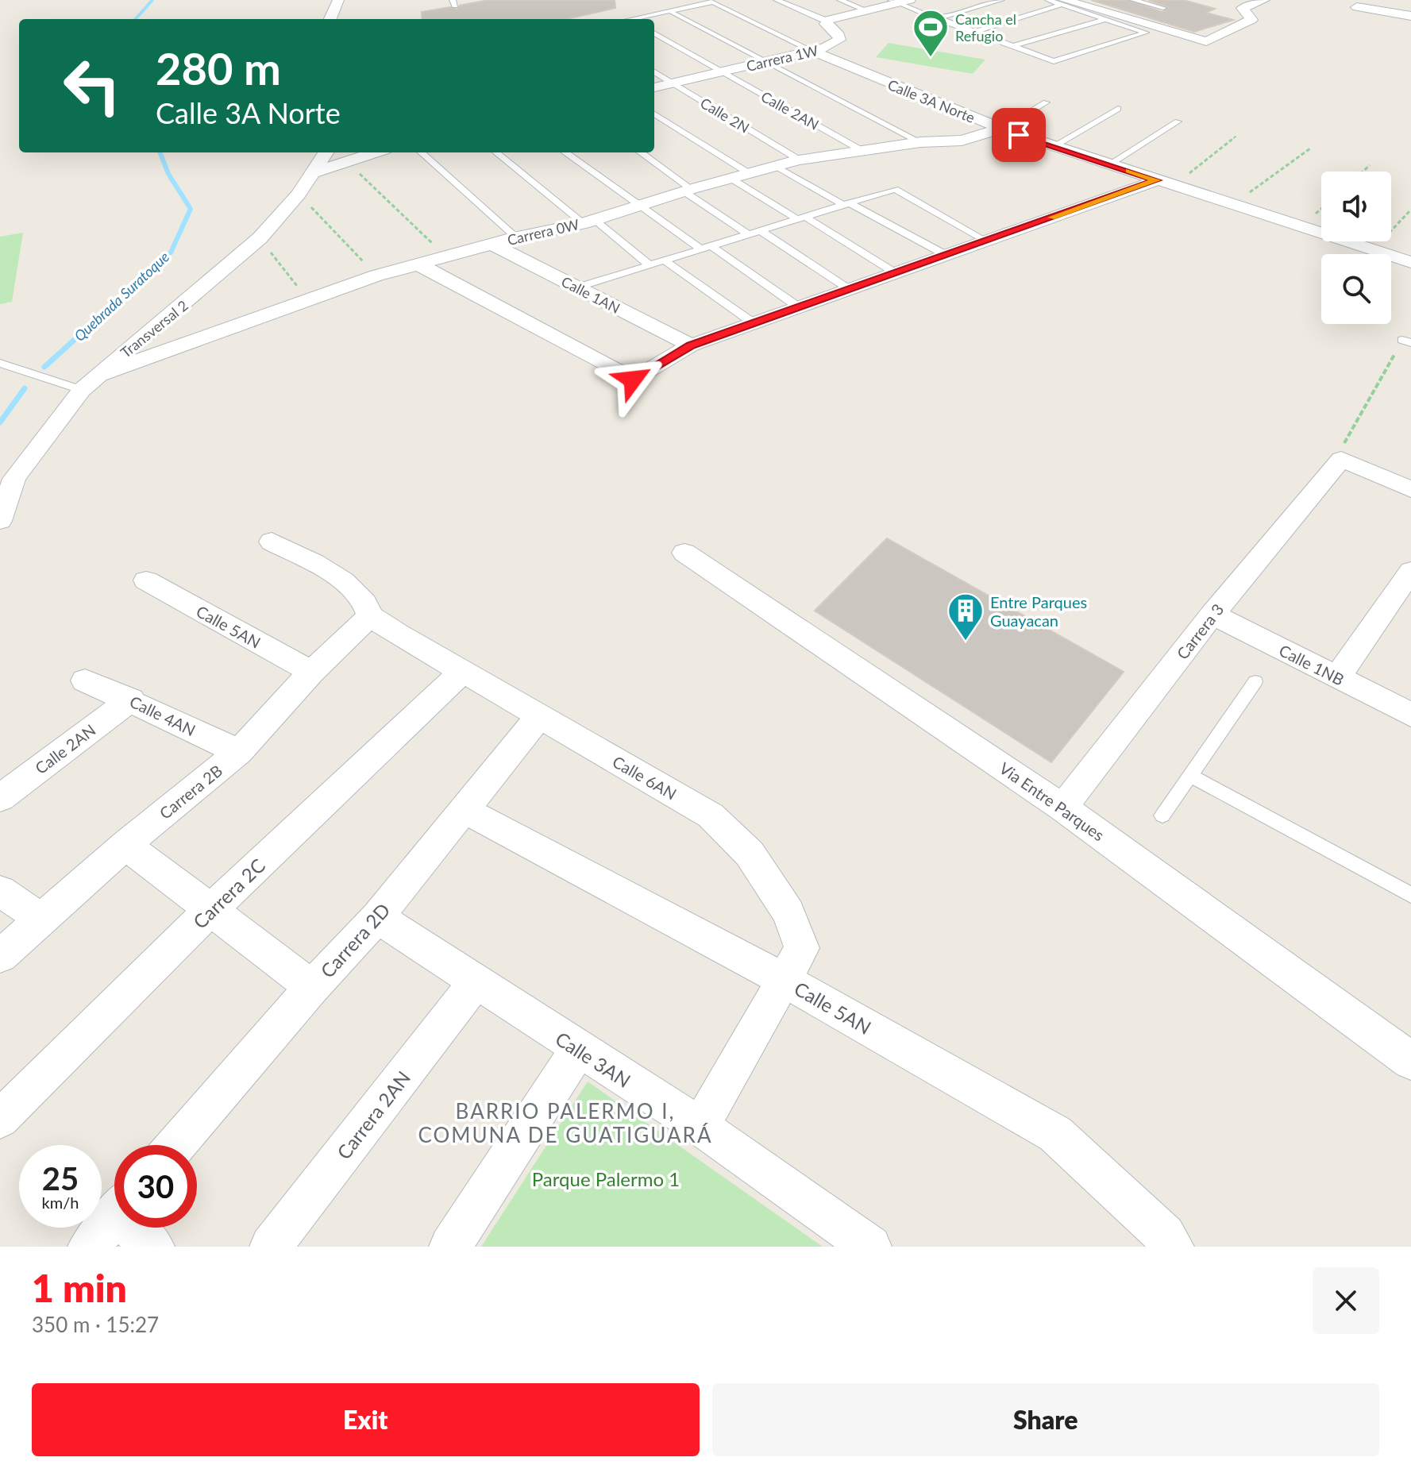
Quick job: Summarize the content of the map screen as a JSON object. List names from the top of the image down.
{
  "streets": {
    "street": [
      "Carrera 1W",
      "Calle 3A Norte",
      "Calle 2AN",
      "Carrera 0W",
      "Calle 1AN",
      "Transversal 2",
      "Calle 5AN",
      "Carrera 3",
      "Calle 1NB",
      "Calle 4AN",
      "Calle 6AN",
      "Carrera 2B",
      "Via Entre Parques",
      "Carrera 2C",
      "Carrera 2D",
      "Calle 3AN",
      "Carrera 2AN"
    ],
    "lane": ["Calle 2N"]
  },
  "crossings": [
    ["Carrera 1W", "Calle 3A Norte"],
    ["Carrera 1W", "Calle 2AN"],
    ["Carrera 1W", "Calle 2N"],
    ["Calle 3A Norte", "Carrera 0W"],
    ["Calle 2AN", "Carrera 0W"],
    ["Calle 2AN", "Calle 4AN"],
    ["Calle 2N", "Carrera 0W"],
    ["Carrera 0W", "Calle 1AN"],
    ["Carrera 0W", "Transversal 2"],
    ["Calle 5AN", "Calle 6AN"],
    ["Calle 5AN", "Carrera 2B"],
    ["Calle 5AN", "Carrera 2D"],
    ["Carrera 3", "Calle 1NB"],
    ["Carrera 3", "Via Entre Parques"],
    ["Calle 4AN", "Carrera 2B"],
    ["Calle 6AN", "Carrera 2B"],
    ["Calle 6AN", "Carrera 2C"],
    ["Calle 6AN", "Carrera 2D"],
    ["Calle 6AN", "Calle 3AN"],
    ["Carrera 2D", "Calle 3AN"],
    ["Calle 3AN", "Carrera 2AN"]
  ],
  "districts": ["BARRIO PALERMO I, COMUNA DE GUATIGUARÁ"],
  "water": ["Quebrada Suratoque"],
  "parks": ["Parque Palermo 1"],
  "places": {
    "sports": ["Cancha el Refugio"],
    "building": ["Entre Parques Guayacan"]
  },
  "page": {
    "turn": ["280 m", "Calle 3A Norte"],
    "speed": "25 km/h",
    "limit": "30",
    "heading": ["1 min", "350 m · 15:27"],
    "buttons": ["Exit", "Share"]
  }
}
